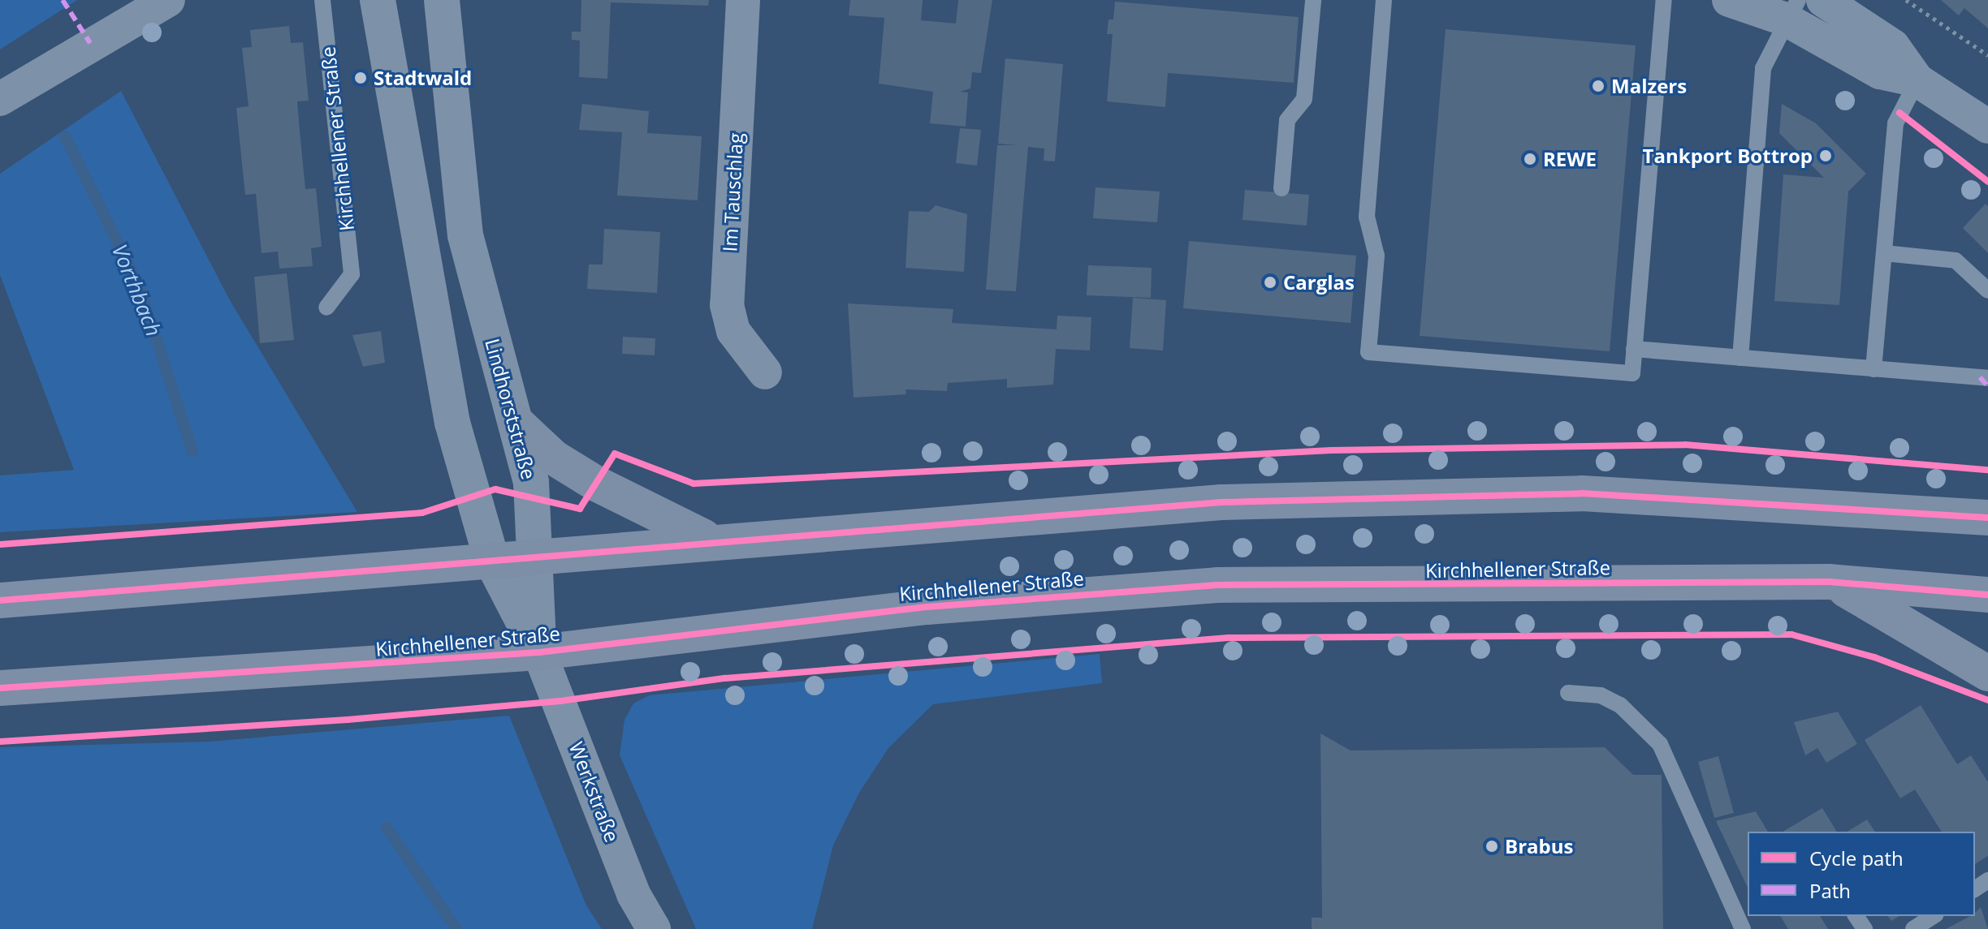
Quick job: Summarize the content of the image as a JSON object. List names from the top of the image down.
{
  "streets": {
    "main road": ["Kirchhellener Straße"],
    "street": ["Im Tauschlag", "Lindhorststraße", "Werkstraße"]
  },
  "crossings": [
    ["Kirchhellener Straße", "Lindhorststraße"],
    ["Kirchhellener Straße", "Werkstraße"],
    ["Lindhorststraße", "Werkstraße"]
  ],
  "water": ["Vorthbach"],
  "places": [
    "Stadtwald",
    "Malzers",
    "Tankport Bottrop",
    "REWE",
    "Carglas",
    "Brabus"
  ],
  "legend": ["Cycle path", "Path"]
}
